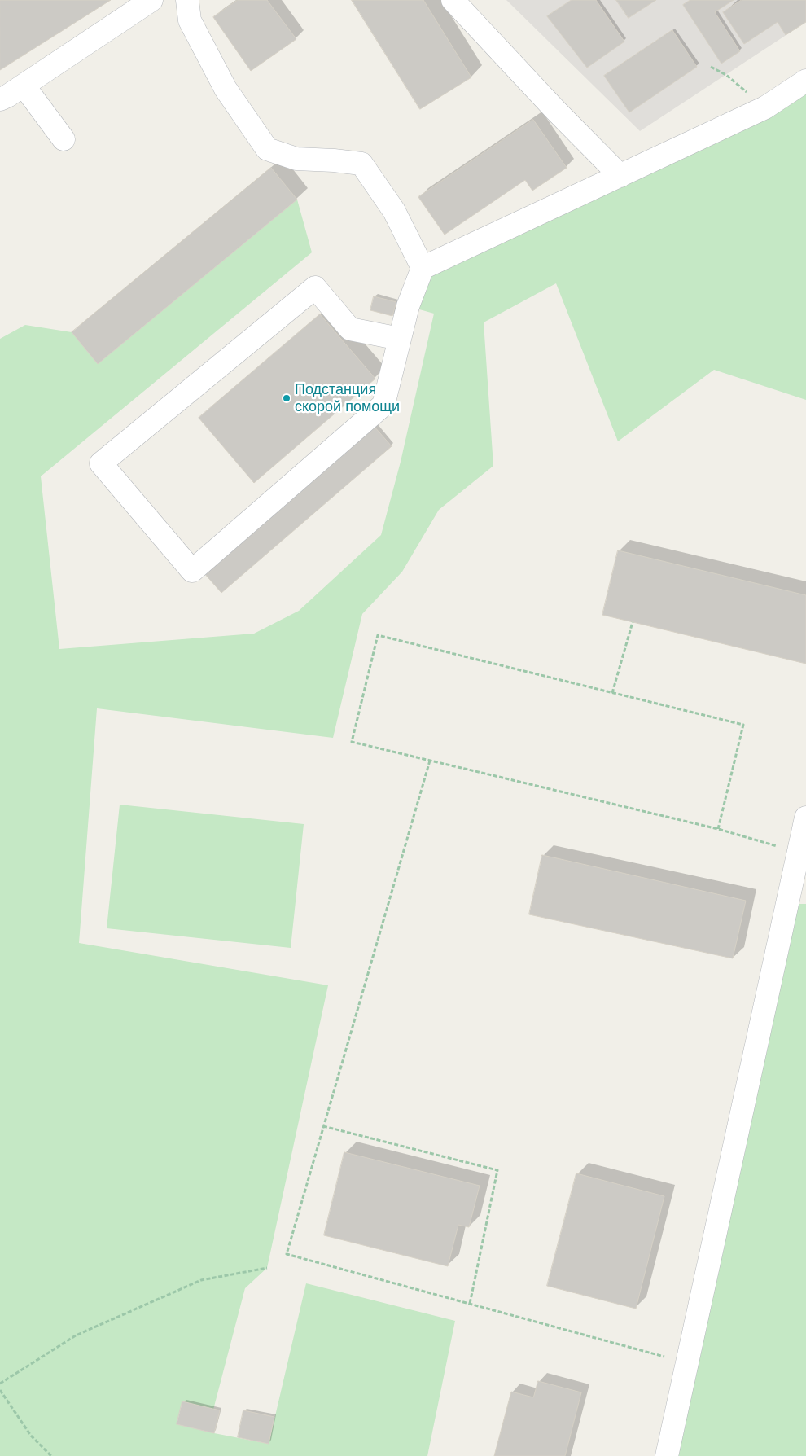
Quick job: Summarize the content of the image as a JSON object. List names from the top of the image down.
{
  "places": ["Подстанция скорой помощи"]
}
